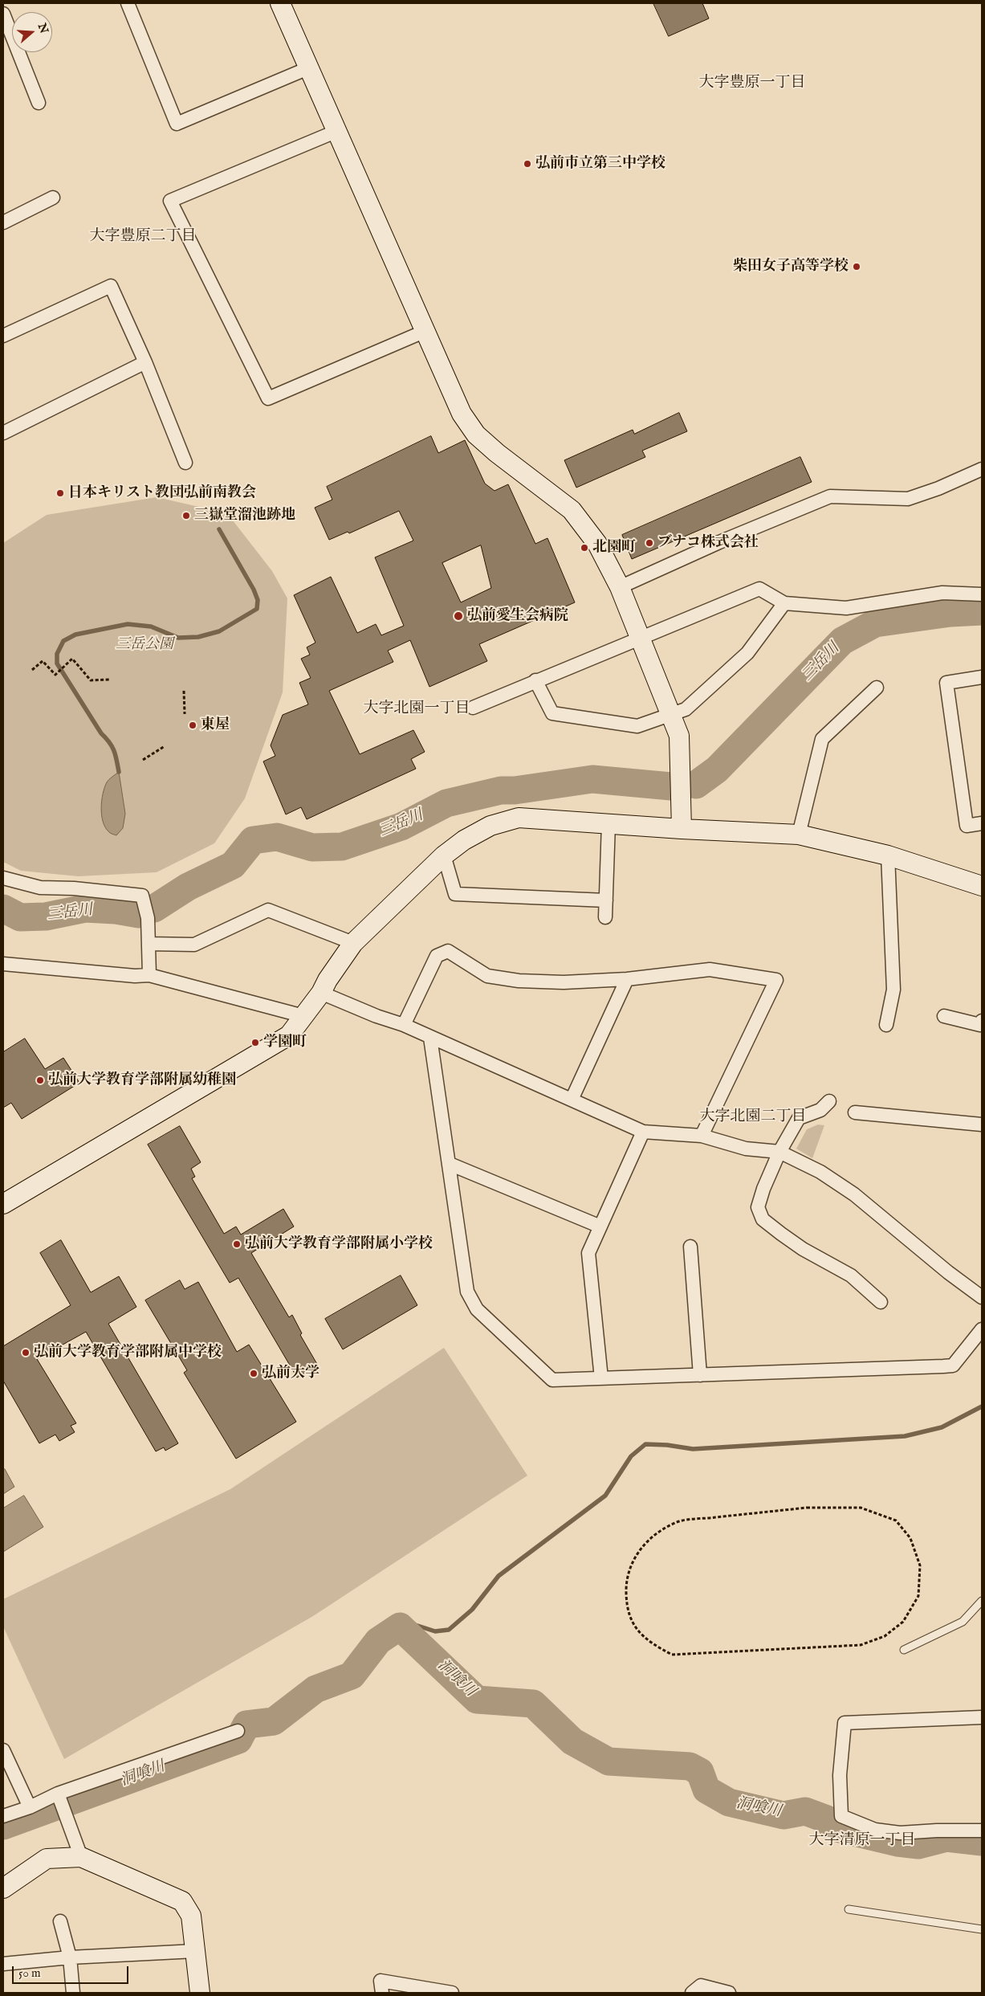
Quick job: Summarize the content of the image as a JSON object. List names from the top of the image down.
{
  "districts": [
    "大字豊原一丁目",
    "大字豊原二丁目",
    "大字北園一丁目",
    "大字北園二丁目",
    "大字清原一丁目"
  ],
  "water": ["三岳川", "洞喰川"],
  "parks": ["三岳公園"],
  "places": [
    "弘前市立第三中学校",
    "柴田女子高等学校",
    "日本キリスト教団弘前南教会",
    "三嶽堂溜池跡地",
    "ブナコ株式会社",
    "北園町",
    "弘前愛生会病院",
    "東屋",
    "学園町",
    "弘前大学教育学部附属幼稚園",
    "弘前大学教育学部附属小学校",
    "弘前大学教育学部附属中学校",
    "弘前大学"
  ],
  "scale_bar": "50 m",
  "north": "right"
}
